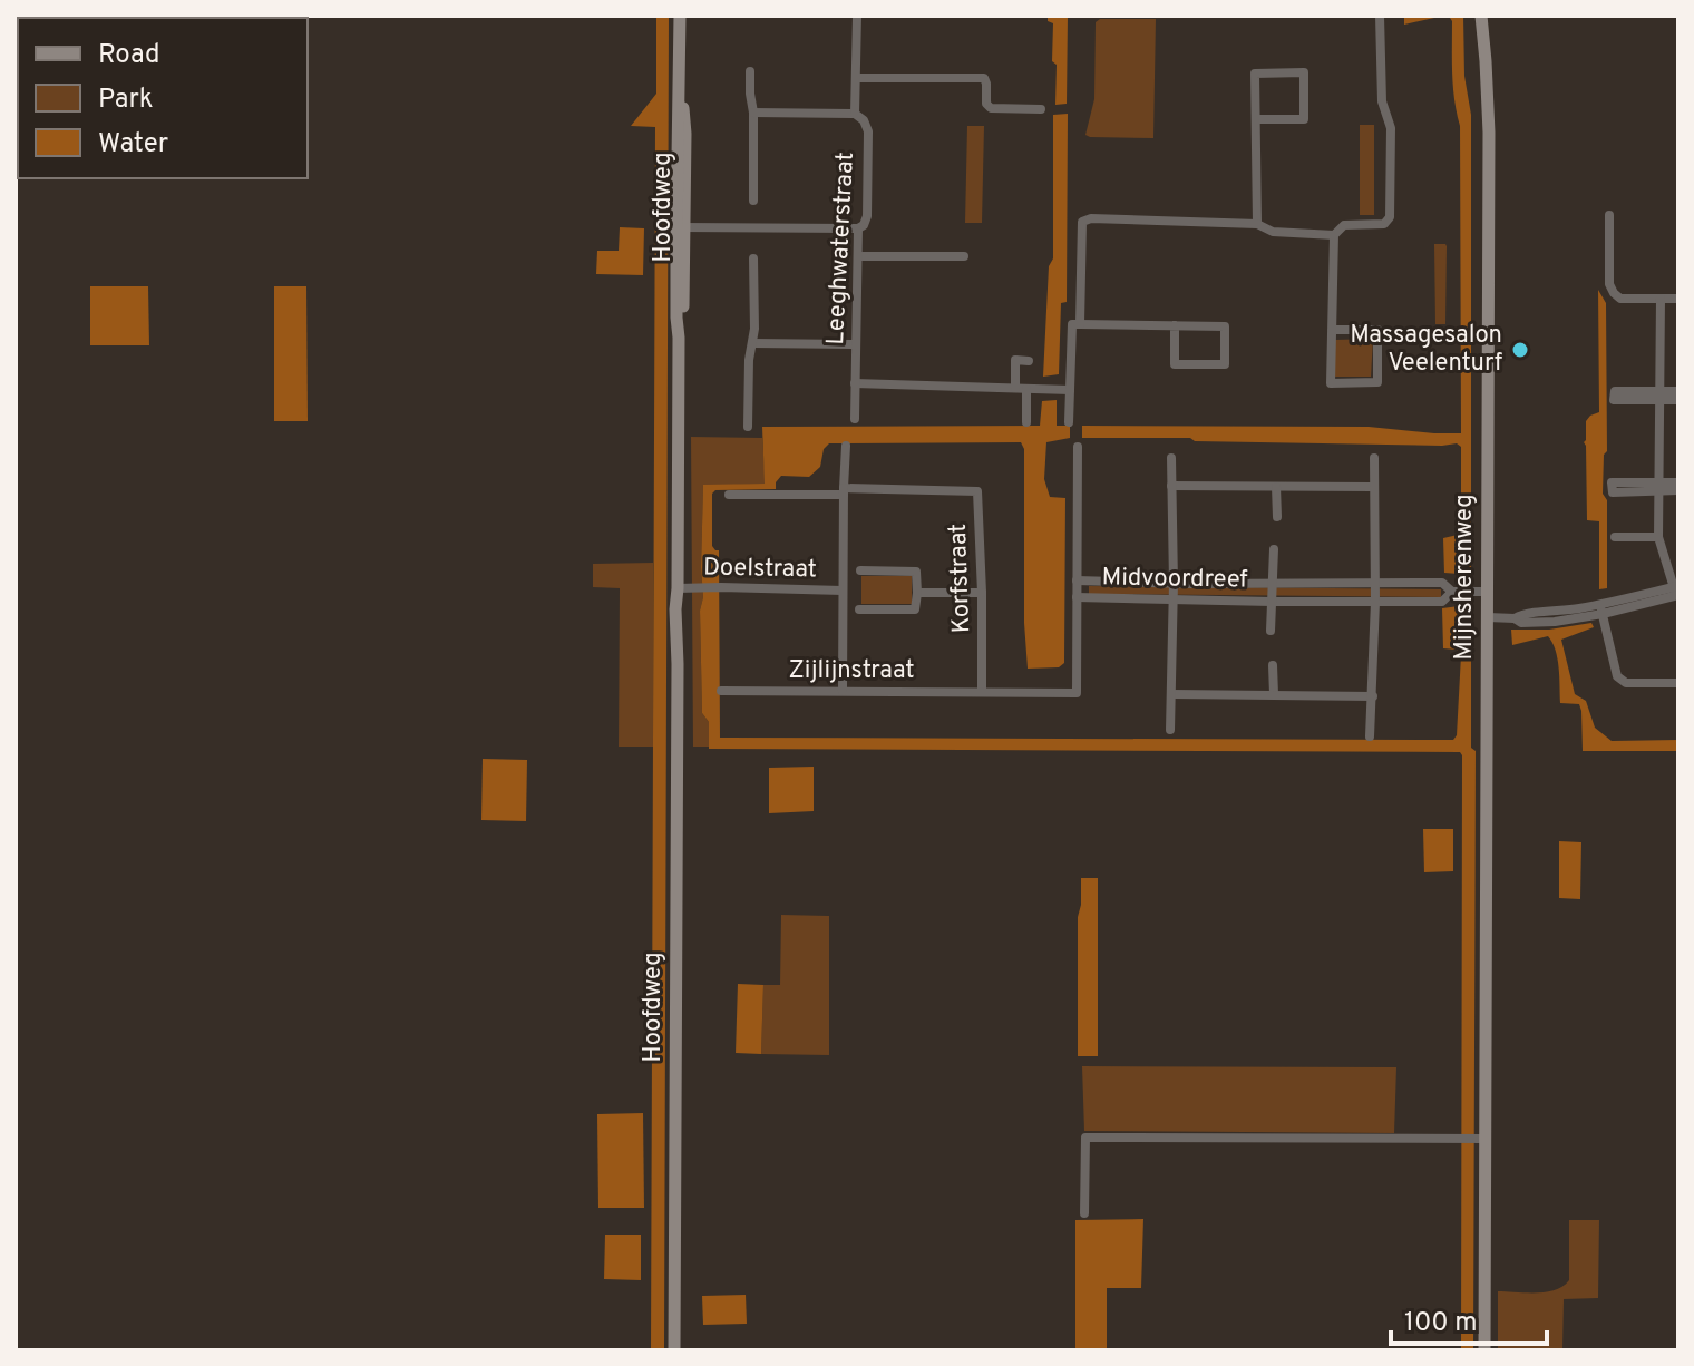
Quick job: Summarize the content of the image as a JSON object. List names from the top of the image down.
{
  "streets": {
    "main road": ["Hoofdweg", "Mijnsherenweg"],
    "street": [
      "Leeghwaterstraat",
      "Doelstraat",
      "Korfstraat",
      "Midvoordreef",
      "Zijlijnstraat"
    ]
  },
  "crossings": [
    ["Hoofdweg", "Doelstraat"],
    ["Mijnsherenweg", "Midvoordreef"],
    ["Korfstraat", "Zijlijnstraat"],
    ["Midvoordreef", "Zijlijnstraat"]
  ],
  "places": ["Massagesalon Veelenturf"],
  "legend": ["Road", "Park", "Water"],
  "scale_bar": "100 m"
}
